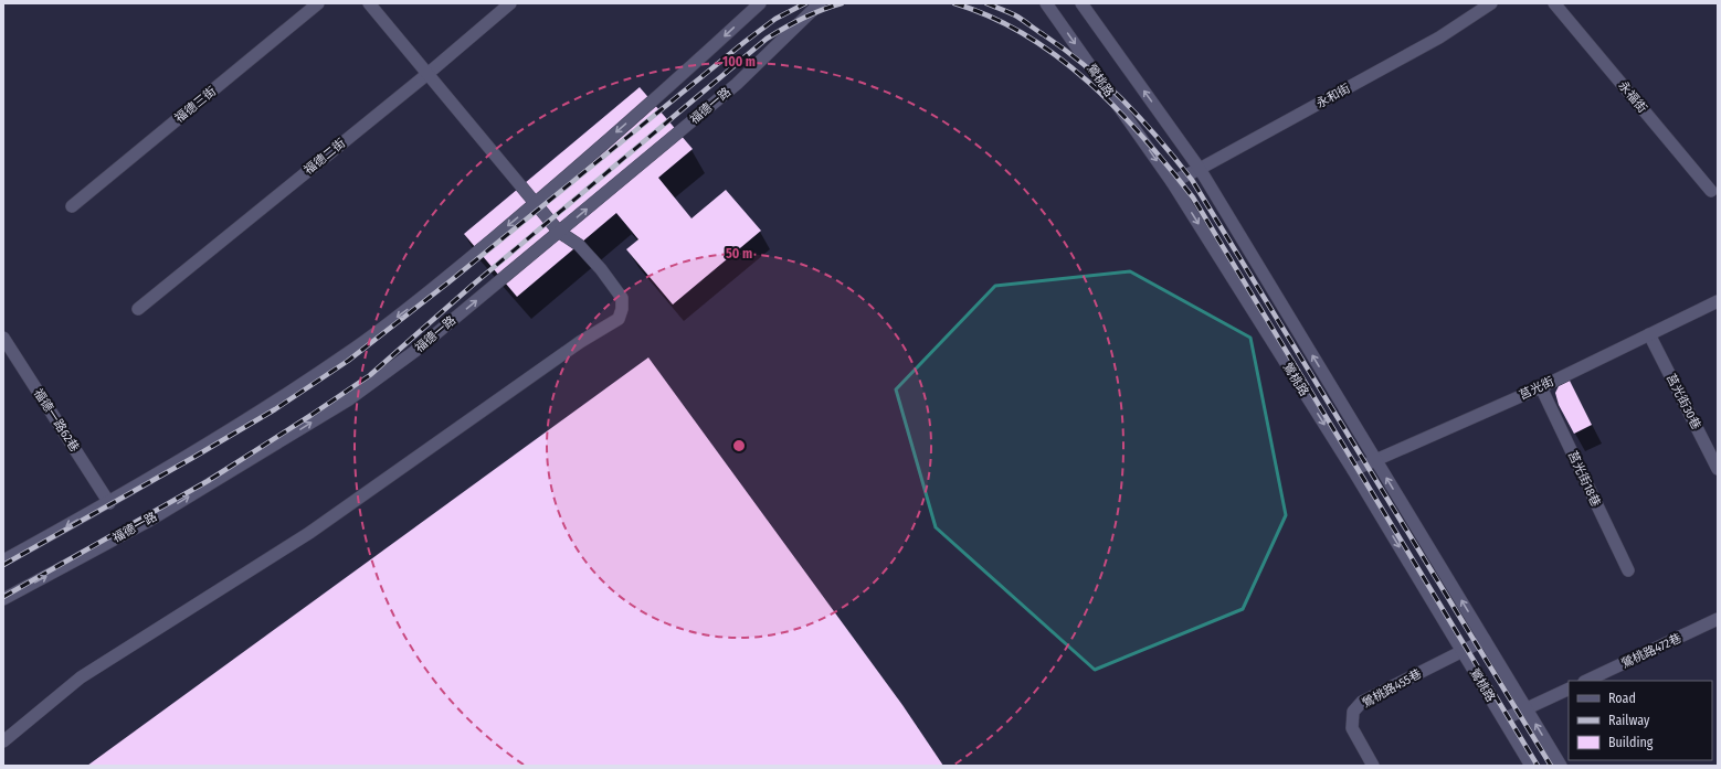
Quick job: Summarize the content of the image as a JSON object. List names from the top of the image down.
{
  "streets": {
    "main road": [
      "鶯桃路",
      "永和街",
      "永福街",
      "福德三街",
      "福德一路",
      "福德二街",
      "莒光街",
      "莒光街30巷",
      "福德一路62巷",
      "莒光街18巷",
      "鶯桃路472巷",
      "鶯桃路455巷"
    ]
  },
  "crossings": [
    ["鶯桃路", "永和街"],
    ["鶯桃路", "莒光街"],
    ["鶯桃路", "鶯桃路455巷"],
    ["莒光街", "莒光街30巷"],
    ["莒光街", "莒光街18巷"]
  ],
  "legend": ["Road", "Railway", "Building"],
  "rings": ["100 m", "50 m"]
}
